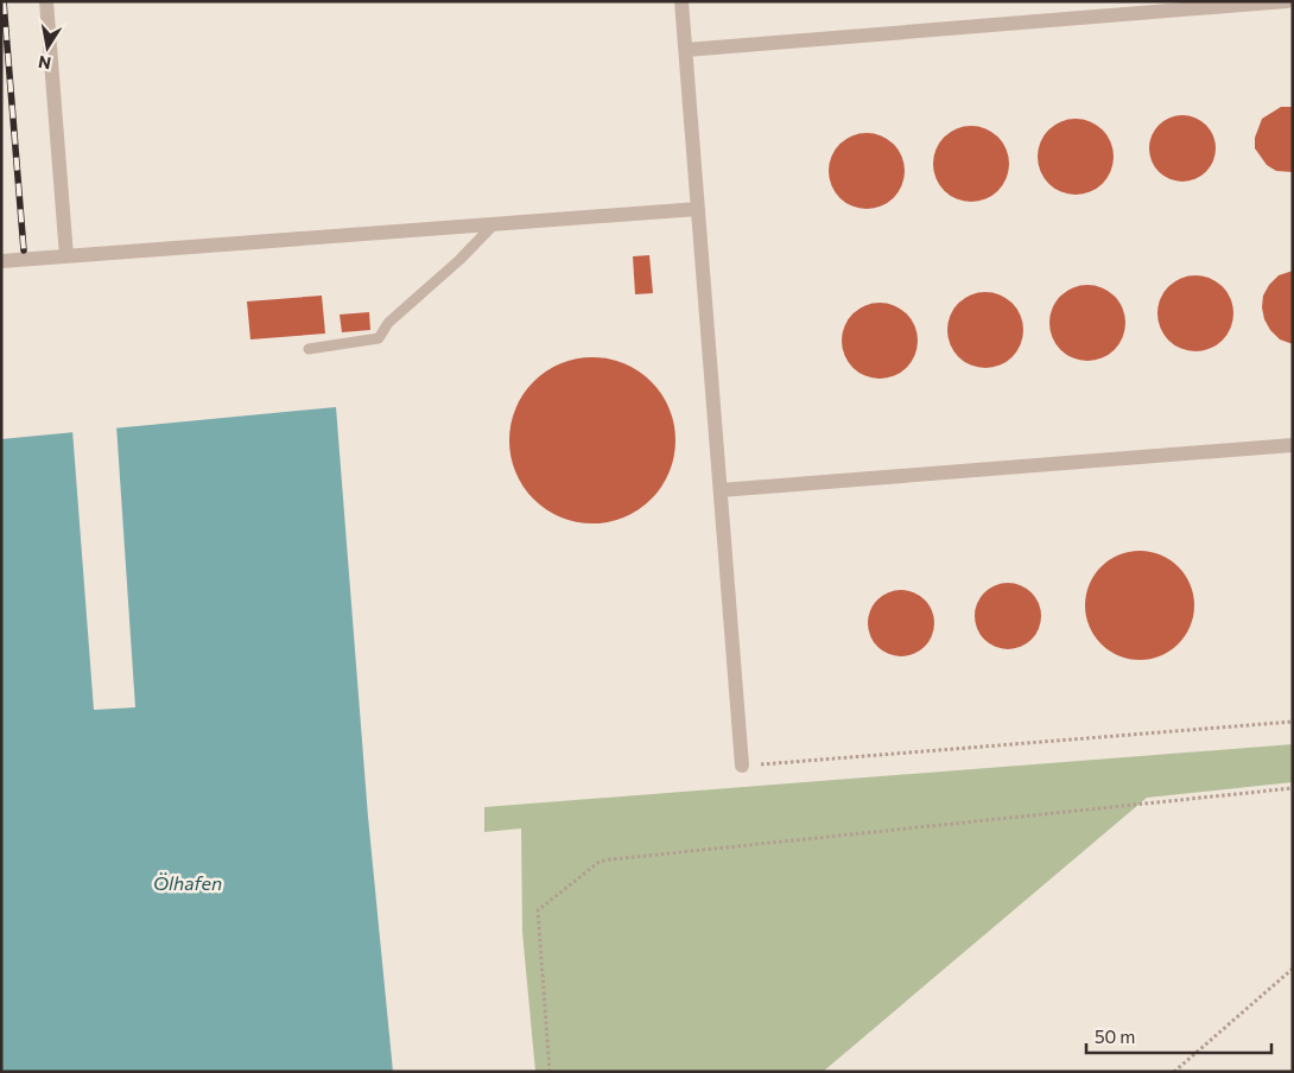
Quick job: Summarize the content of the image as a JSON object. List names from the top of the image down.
{
  "water": ["Ölhafen"],
  "scale_bar": "50 m",
  "north": "bottom"
}
